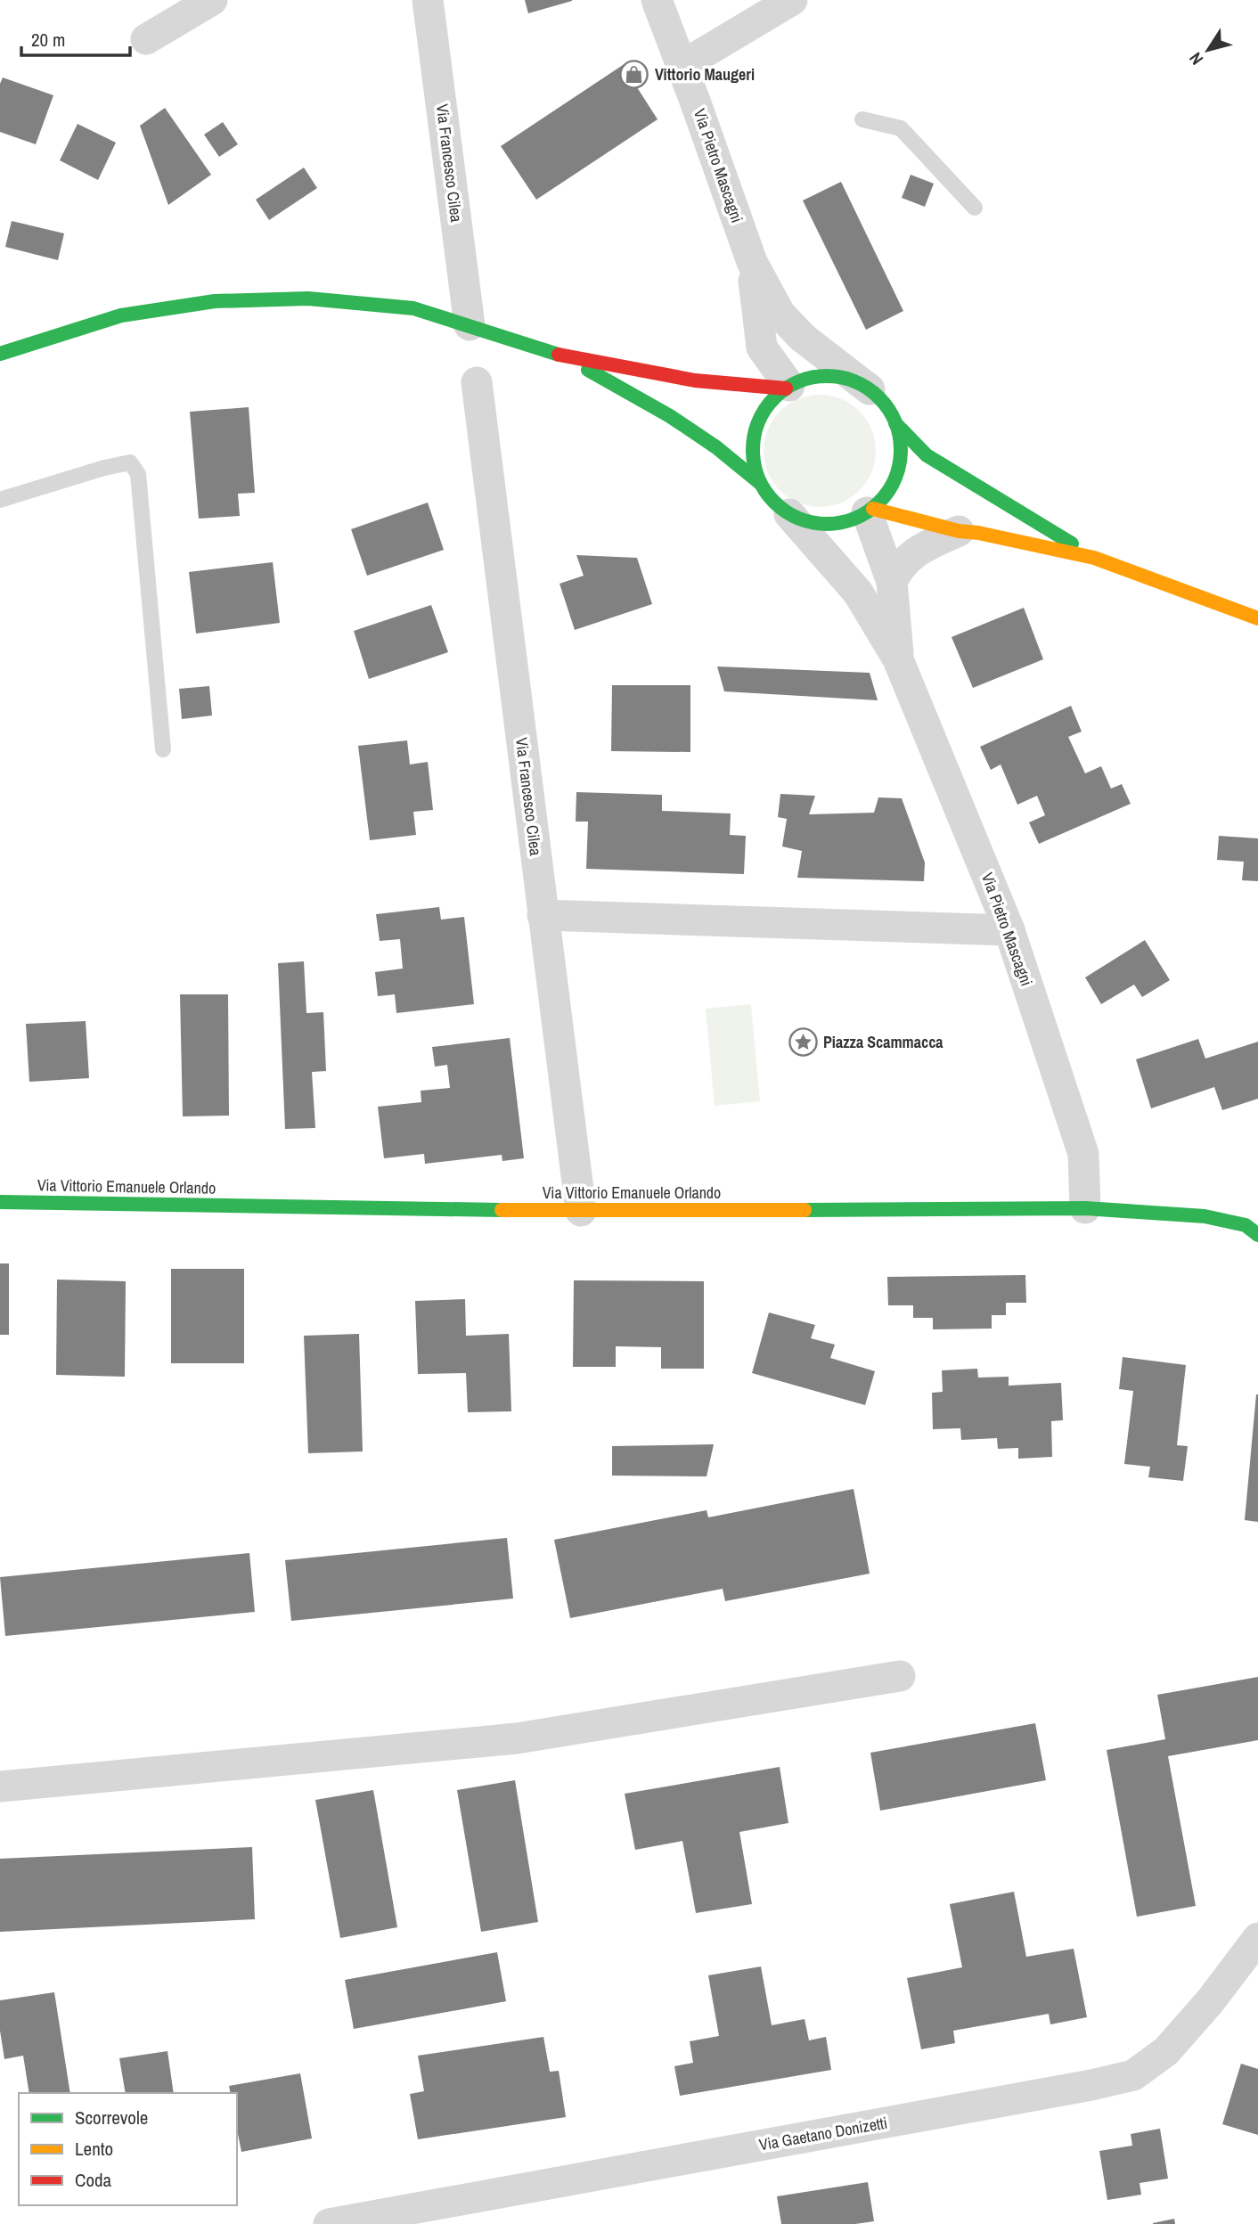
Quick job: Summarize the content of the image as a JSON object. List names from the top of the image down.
{
  "streets": {
    "main road": ["Via Vittorio Emanuele Orlando"],
    "street": ["Via Francesco Cilea", "Via Pietro Mascagni", "Via Gaetano Donizetti"]
  },
  "crossings": [
    ["Via Francesco Cilea", "Via Vittorio Emanuele Orlando"],
    ["Via Pietro Mascagni", "Via Vittorio Emanuele Orlando"]
  ],
  "places": {
    "shop": ["Vittorio Maugeri"],
    "place": ["Piazza Scammacca"]
  },
  "legend": ["Scorrevole", "Lento", "Coda"],
  "scale_bar": "20 m",
  "north": "bottom left"
}
